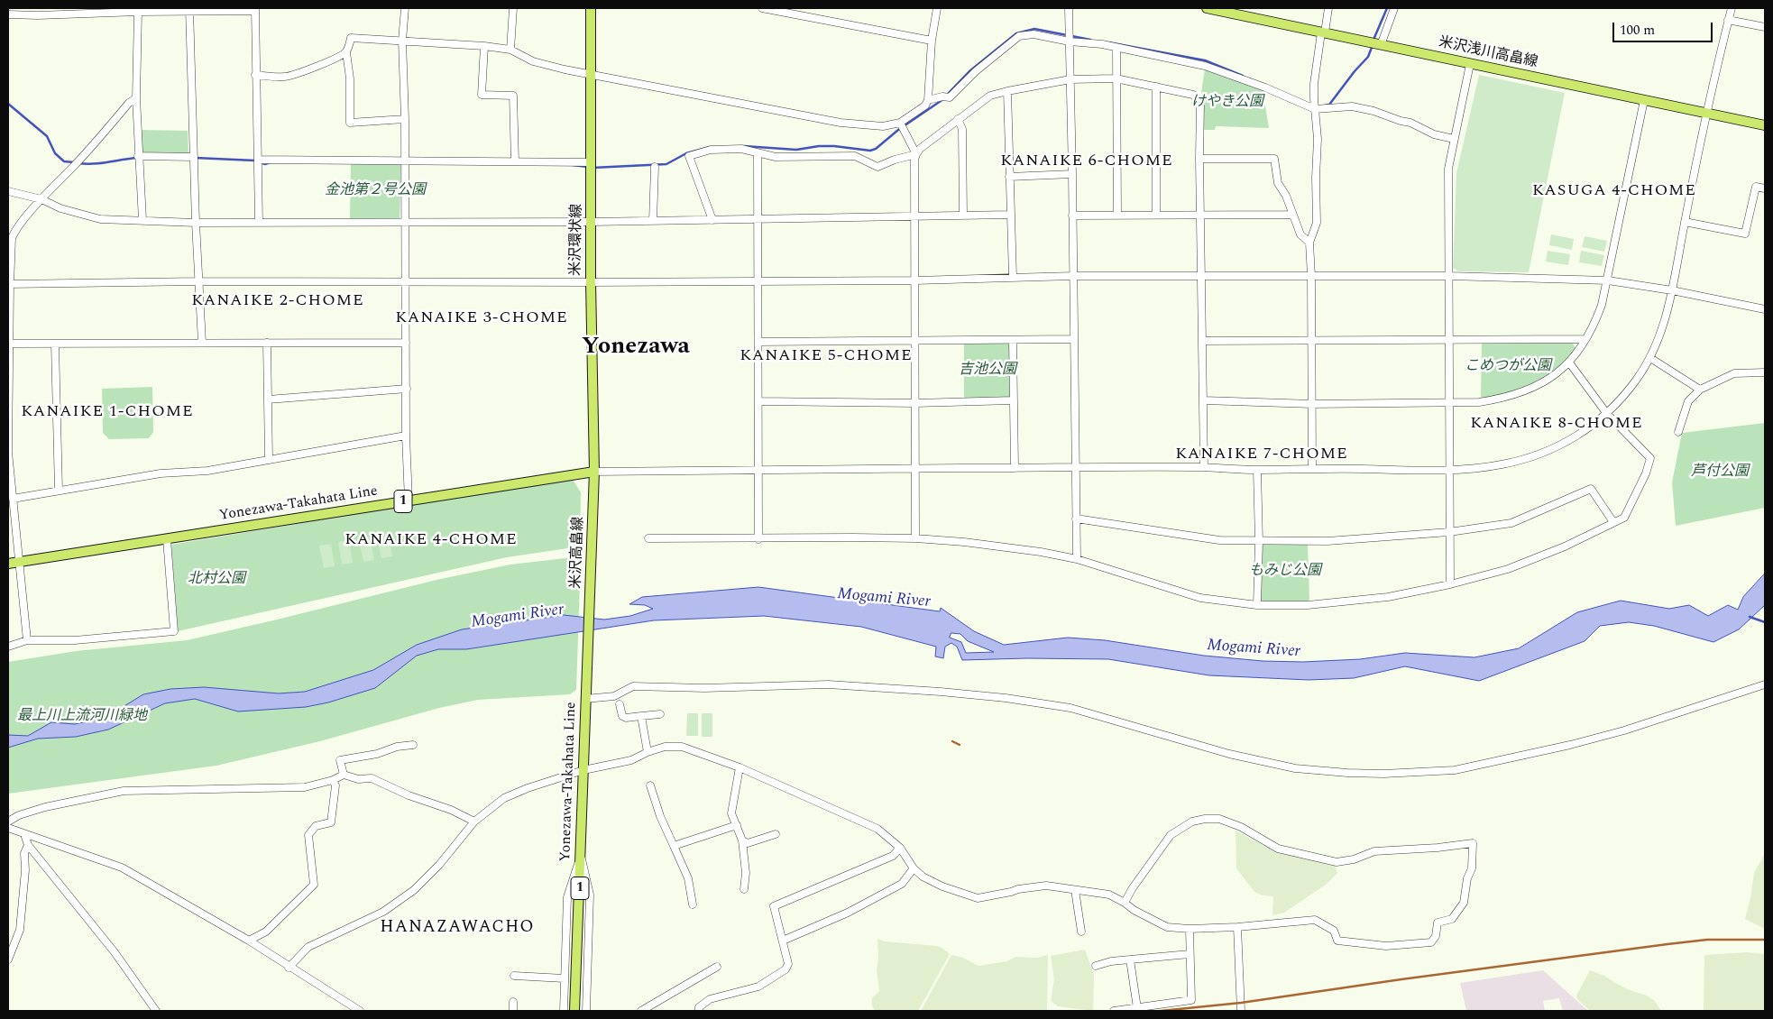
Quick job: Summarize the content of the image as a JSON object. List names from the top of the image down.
{
  "streets": {
    "main road": [
      "米沢浅川高畠線",
      "米沢環状線",
      "1",
      "Yonezawa-Takahata Line",
      "米沢高畠線"
    ]
  },
  "crossings": [
    ["米沢環状線", "Yonezawa-Takahata Line"],
    ["米沢環状線", "米沢高畠線"],
    ["Yonezawa-Takahata Line", "米沢高畠線"]
  ],
  "districts": [
    "KANAIKE 6-CHOME",
    "KASUGA 4-CHOME",
    "KANAIKE 2-CHOME",
    "KANAIKE 3-CHOME",
    "Yonezawa",
    "KANAIKE 5-CHOME",
    "KANAIKE 1-CHOME",
    "KANAIKE 8-CHOME",
    "KANAIKE 7-CHOME",
    "KANAIKE 4-CHOME",
    "HANAZAWACHO"
  ],
  "water": ["Mogami River"],
  "parks": [
    "けやき公園",
    "金池第２号公園",
    "こめつが公園",
    "吉池公園",
    "芦付公園",
    "もみじ公園",
    "北村公園",
    "最上川上流河川緑地"
  ],
  "scale_bar": "100 m"
}
